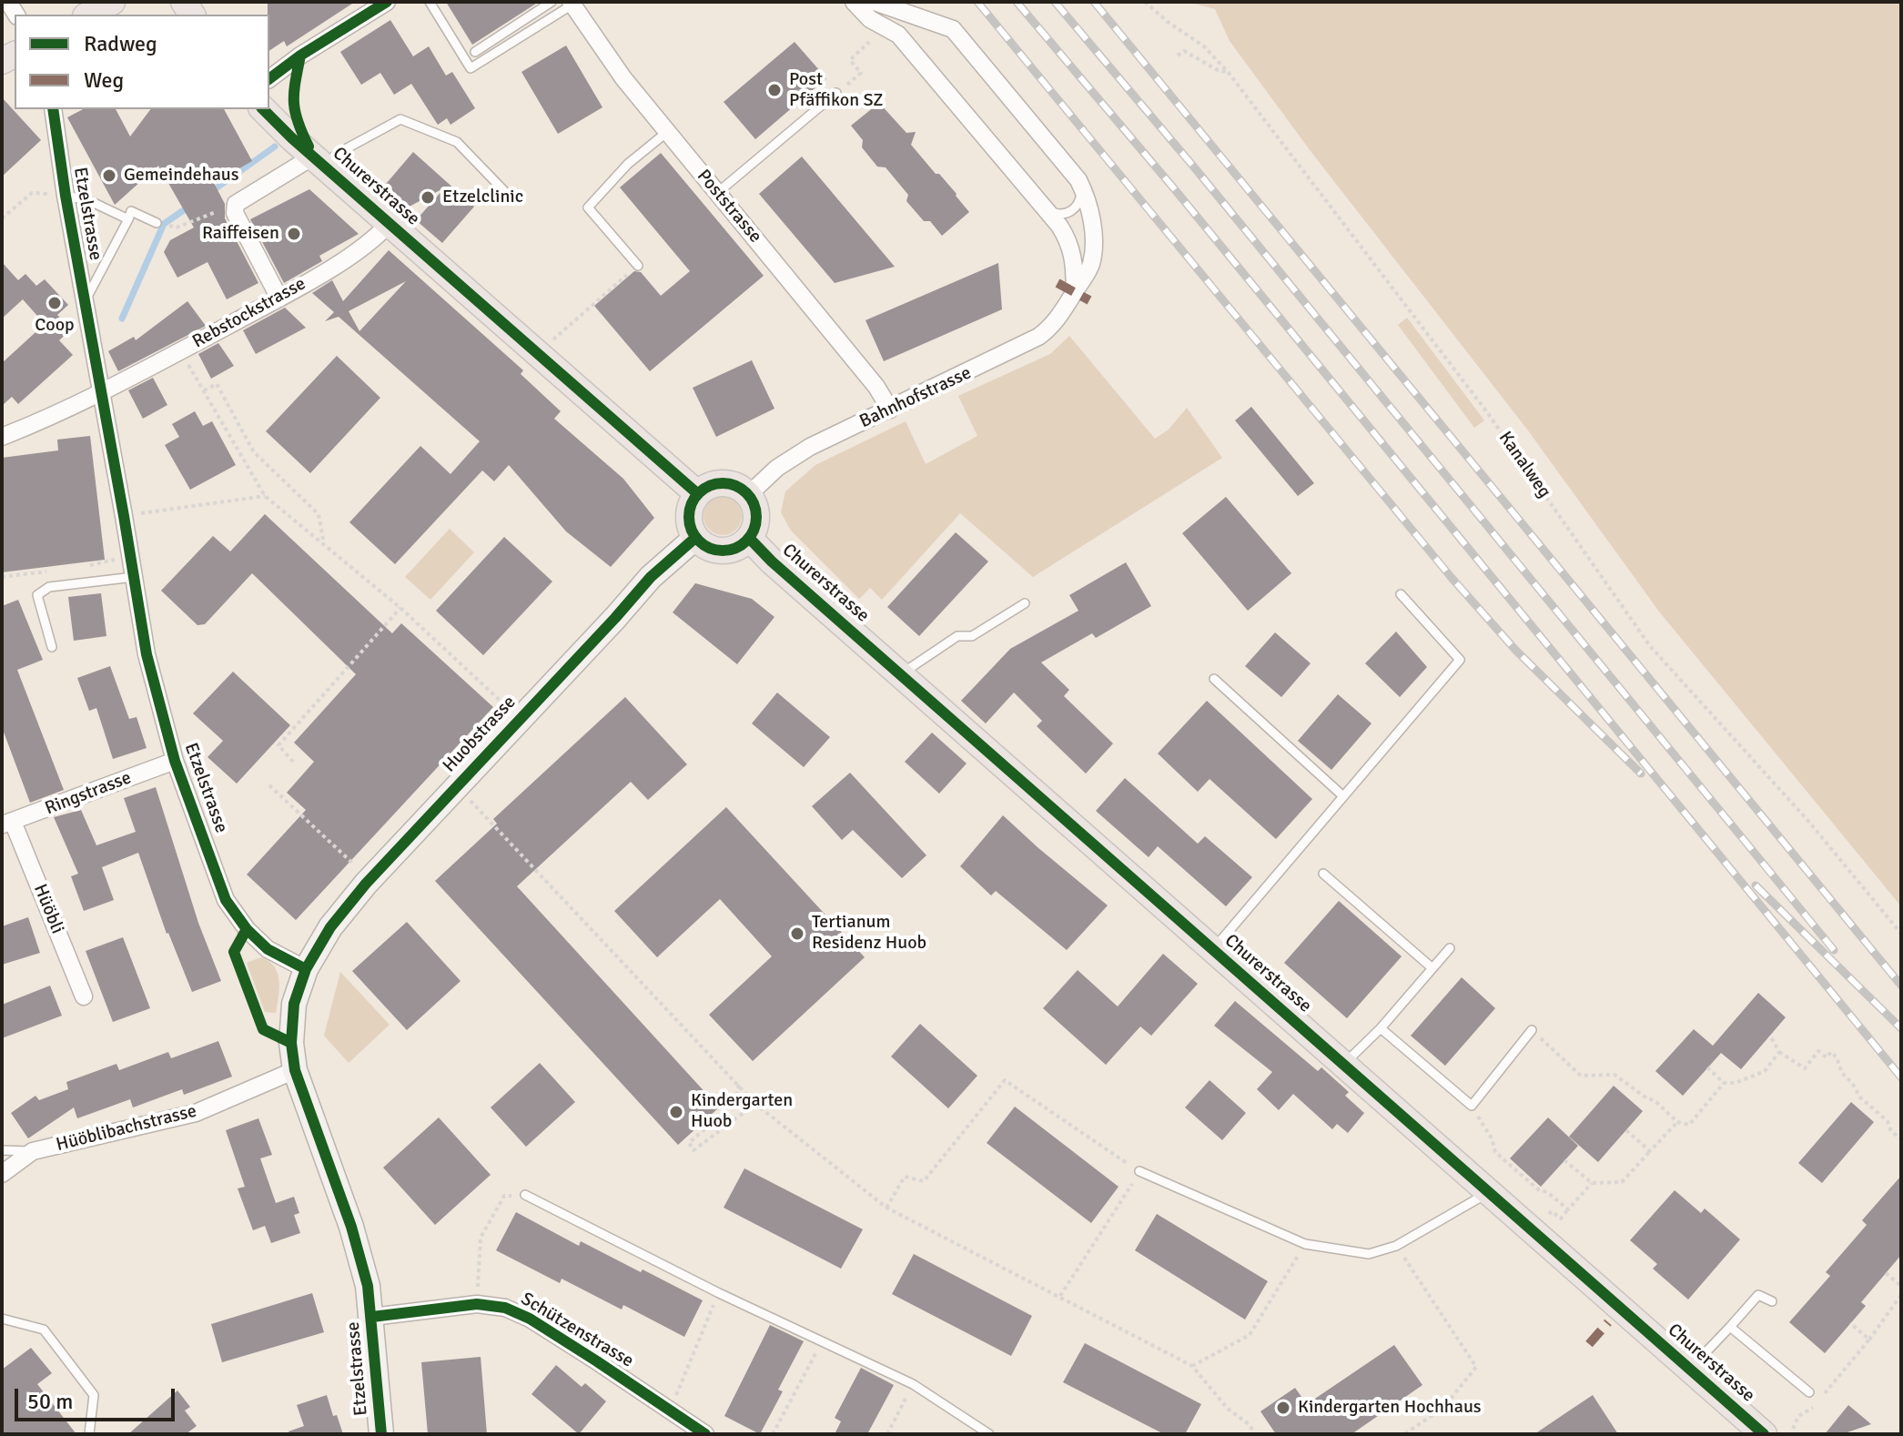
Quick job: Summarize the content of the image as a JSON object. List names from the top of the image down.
{
  "streets": {
    "main road": ["Churerstrasse"],
    "street": [
      "Poststrasse",
      "Etzelstrasse",
      "Rebstockstrasse",
      "Bahnhofstrasse",
      "Huobstrasse",
      "Ringstrasse",
      "Hüöbli",
      "Hüöblibachstrasse",
      "Schützenstrasse"
    ],
    "path": ["Kanalweg"]
  },
  "crossings": [
    ["Churerstrasse", "Rebstockstrasse"],
    ["Churerstrasse", "Bahnhofstrasse"],
    ["Churerstrasse", "Huobstrasse"],
    ["Poststrasse", "Bahnhofstrasse"],
    ["Etzelstrasse", "Rebstockstrasse"],
    ["Etzelstrasse", "Huobstrasse"],
    ["Etzelstrasse", "Ringstrasse"],
    ["Etzelstrasse", "Hüöblibachstrasse"],
    ["Etzelstrasse", "Schützenstrasse"],
    ["Bahnhofstrasse", "Huobstrasse"],
    ["Ringstrasse", "Hüöbli"]
  ],
  "places": [
    "Post Pfäffikon SZ",
    "Gemeindehaus",
    "Etzelclinic",
    "Raiffeisen",
    "Coop",
    "Tertianum Residenz Huob",
    "Kindergarten Huob",
    "Kindergarten Hochhaus"
  ],
  "legend": ["Radweg", "Weg"],
  "scale_bar": "50 m"
}
